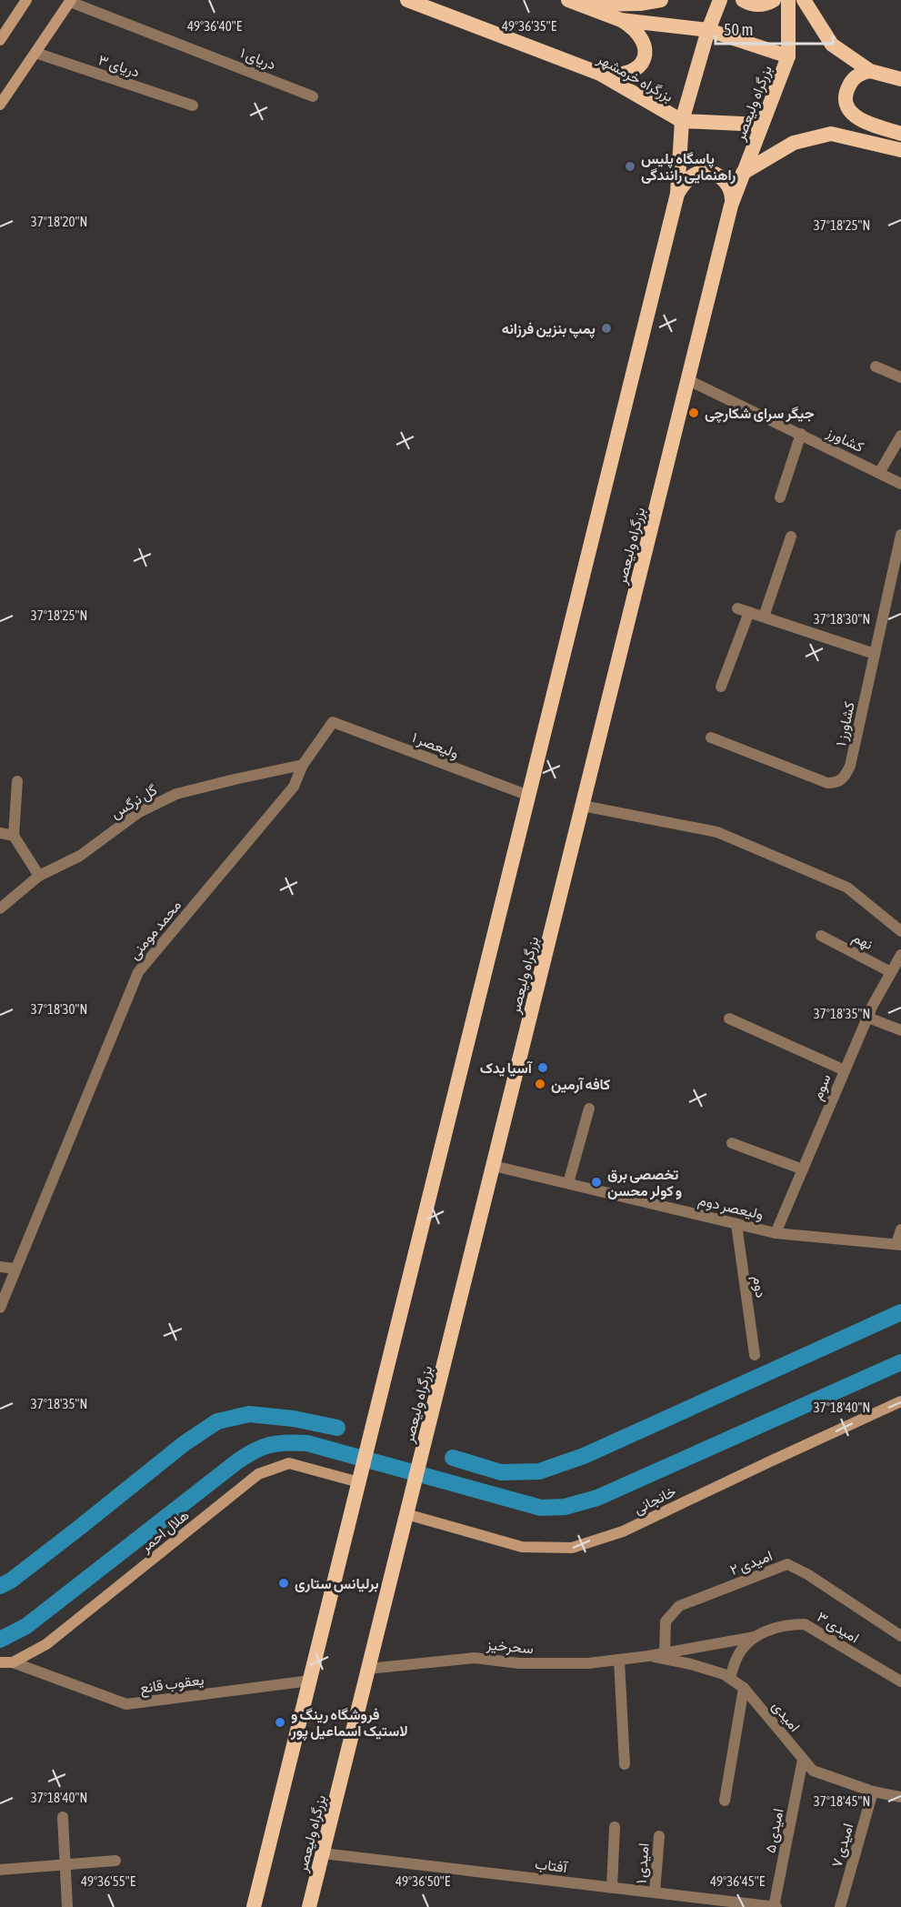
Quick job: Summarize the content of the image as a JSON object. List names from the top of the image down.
{
  "streets": {
    "highway": ["بزرگراه خرمشهر", "بزرگراه ولیعصر"],
    "main road": ["خانجانی", "هلال احمر"],
    "street": [
      "دریای ۱",
      "دریای ۳",
      "کشاورز",
      "کشاورز ۱",
      "ولیعصر ۱",
      "گل نرگس",
      "محمد مومنی",
      "نهم",
      "سوم",
      "ولیعصر دوم",
      "دوم",
      "امیدی ۲",
      "امیدی ۳",
      "سحرخیز",
      "یعقوب قانع",
      "امیدی",
      "امیدی ۵",
      "امیدی ۷",
      "امیدی ۱",
      "آفتاب"
    ]
  },
  "crossings": [
    ["بزرگراه خرمشهر", "بزرگراه ولیعصر"],
    ["بزرگراه ولیعصر", "کشاورز"],
    ["بزرگراه ولیعصر", "ولیعصر دوم"],
    ["بزرگراه ولیعصر", "خانجانی"],
    ["بزرگراه ولیعصر", "سحرخیز"],
    ["بزرگراه ولیعصر", "آفتاب"],
    ["ولیعصر ۱", "محمد مومنی"],
    ["گل نرگس", "محمد مومنی"],
    ["نهم", "سوم"],
    ["سوم", "ولیعصر دوم"],
    ["ولیعصر دوم", "دوم"],
    ["هلال احمر", "یعقوب قانع"],
    ["امیدی ۲", "امیدی ۳"],
    ["امیدی ۳", "سحرخیز"],
    ["امیدی ۳", "امیدی"],
    ["سحرخیز", "امیدی"],
    ["امیدی", "امیدی ۵"],
    ["امیدی", "امیدی ۷"],
    ["امیدی ۵", "آفتاب"],
    ["امیدی ۱", "آفتاب"]
  ],
  "places": [
    "پاسگاه پلیس راهنمایی رانندگی",
    "پمپ بنزین فرزانه",
    "جیگر سرای شکارچی",
    "آسیا یدک",
    "کافه آرمین",
    "تخصصی برق و کولر محسن",
    "برلیانس ستاری",
    "فروشگاه رینگ و لاستیک اسماعیل پور"
  ],
  "scale_bar": "50 m",
  "coordinates": [
    "49°36'40\"E",
    "49°36'35\"E",
    "37°18'20\"N",
    "37°18'25\"N",
    "37°18'30\"N",
    "37°18'35\"N",
    "37°18'40\"N",
    "37°18'45\"N",
    "49°36'55\"E",
    "49°36'50\"E",
    "49°36'45\"E"
  ]
}
